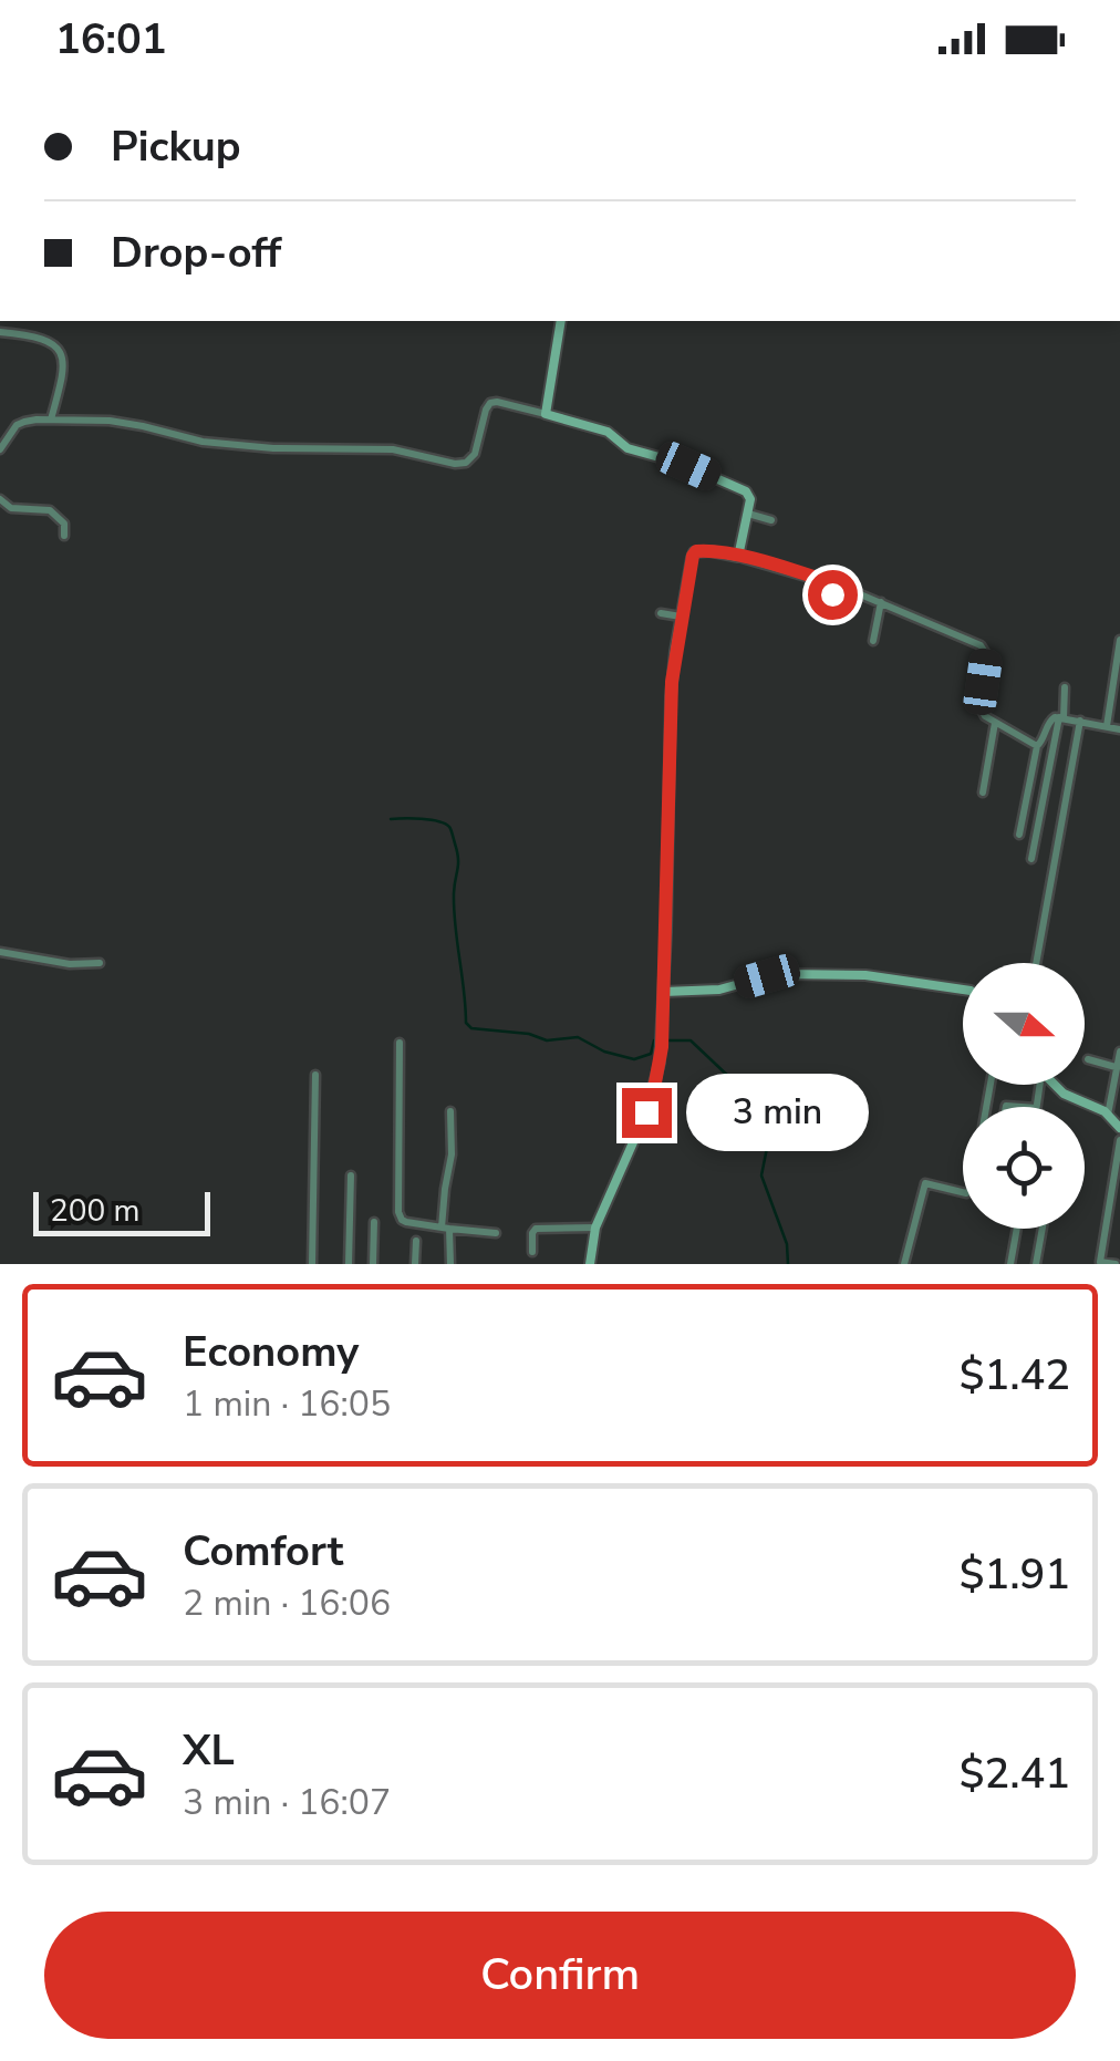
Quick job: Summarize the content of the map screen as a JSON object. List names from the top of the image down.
{
  "scale_bar": "200 m",
  "north": "right",
  "page": {
    "status": "16:01",
    "banner": ["Pickup", "Drop-off"],
    "bubble": "3 min",
    "scale": "200 m",
    "list": [
      {
        "name": "Economy",
        "note": "1 min · 16:05",
        "value": "$1.42"
      },
      {
        "name": "Comfort",
        "note": "2 min · 16:06",
        "value": "$1.91"
      },
      {
        "name": "XL",
        "note": "3 min · 16:07",
        "value": "$2.41"
      }
    ],
    "buttons": "Confirm"
  }
}
